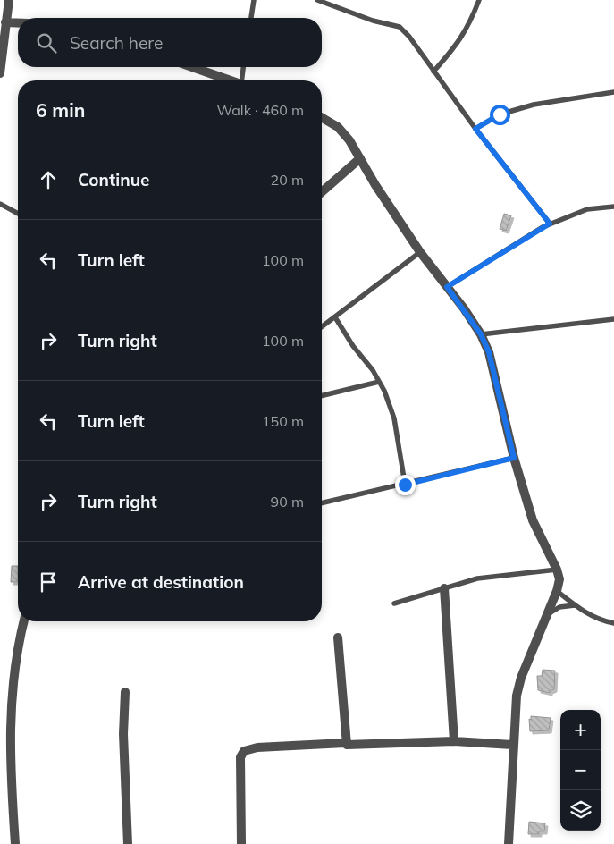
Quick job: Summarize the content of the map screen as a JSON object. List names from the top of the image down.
{
  "page": {
    "search": "Search here",
    "heading": ["6 min", "Walk · 460 m"],
    "list": [
      ["Continue", "20 m"],
      ["Turn left", "100 m"],
      ["Turn right", "100 m"],
      ["Turn left", "150 m"],
      ["Turn right", "90 m"],
      "Arrive at destination"
    ],
    "map_buttons": ["+", "−"]
  }
}
